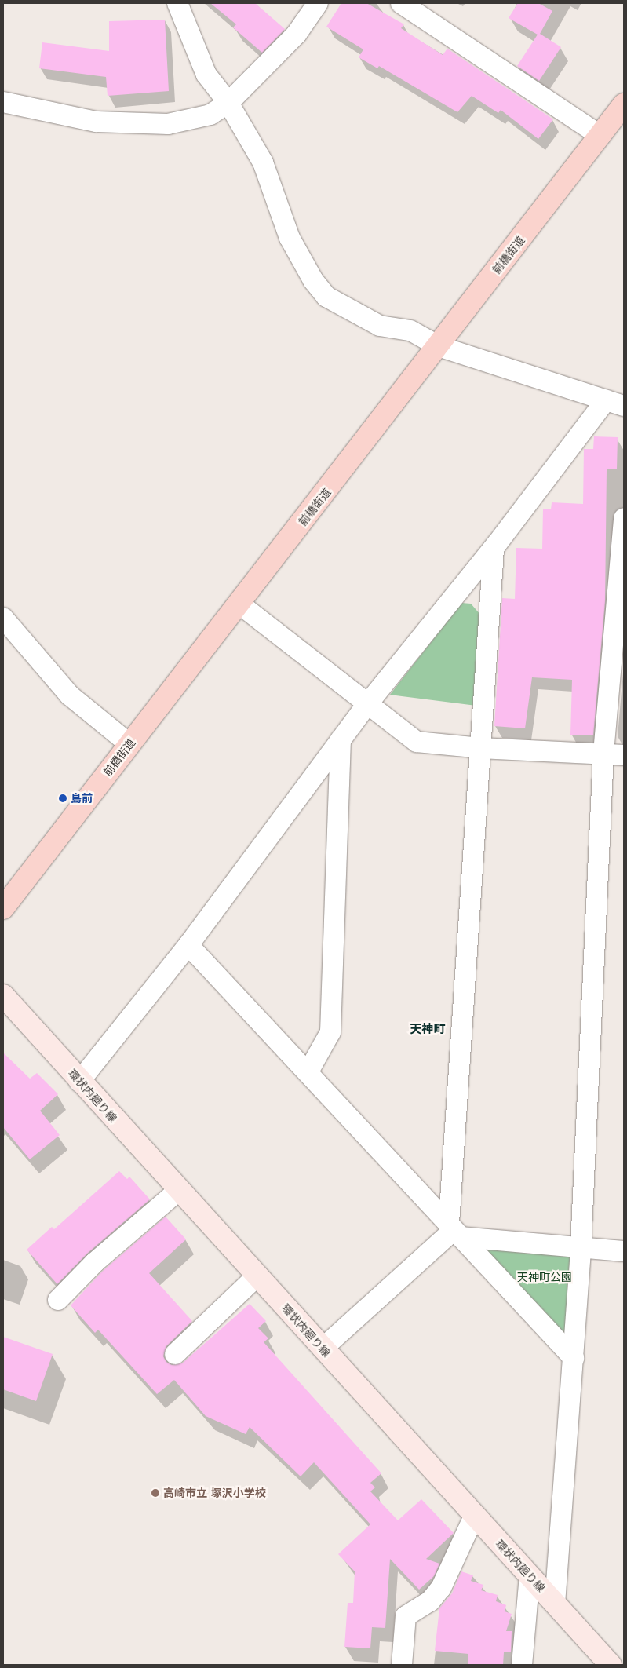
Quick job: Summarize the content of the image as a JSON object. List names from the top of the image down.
{
  "streets": {
    "main road": ["前橋街道"],
    "street": ["環状内廻り線"]
  },
  "districts": ["天神町"],
  "parks": ["天神町公園"],
  "places": ["島前", "高崎市立 塚沢小学校"]
}
